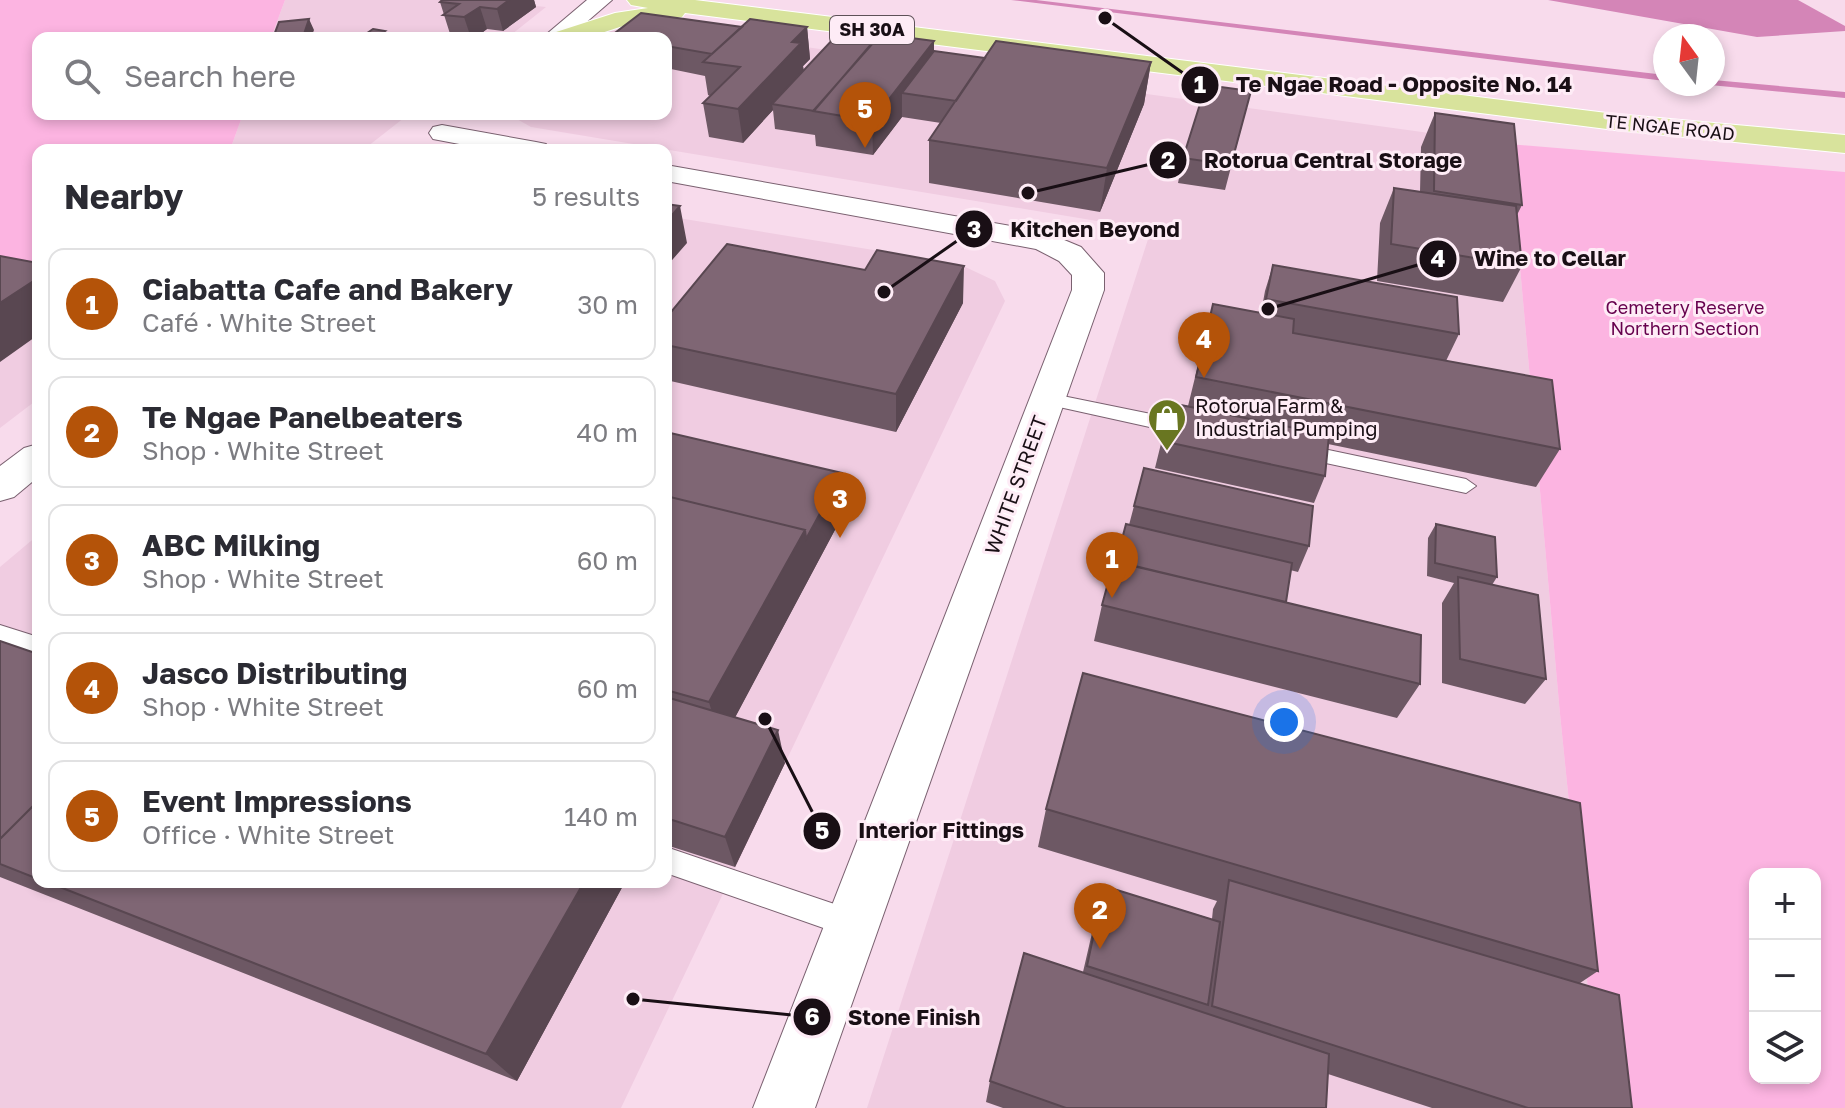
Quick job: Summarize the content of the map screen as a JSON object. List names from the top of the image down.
{
  "streets": {
    "main road": ["SH 30A", "TE NGAE ROAD"],
    "street": ["WHITE STREET"]
  },
  "parks": ["Cemetery Reserve Northern Section"],
  "places": {
    "other": [
      "Te Ngae Road - Opposite No. 14",
      "Rotorua Central Storage",
      "Kitchen Beyond",
      "Wine to Cellar",
      "Interior Fittings",
      "Stone Finish"
    ],
    "shop": ["Rotorua Farm & Industrial Pumping"]
  },
  "north": "top",
  "page": {
    "search": "Search here",
    "pins": [
      "5",
      "4",
      "3",
      "1",
      "2"
    ],
    "heading": ["Nearby", "5 results"],
    "list": [
      {
        "mark": "1",
        "name": "Ciabatta Cafe and Bakery",
        "note": "Café · White Street",
        "value": "30 m"
      },
      {
        "mark": "2",
        "name": "Te Ngae Panelbeaters",
        "note": "Shop · White Street",
        "value": "40 m"
      },
      {
        "mark": "3",
        "name": "ABC Milking",
        "note": "Shop · White Street",
        "value": "60 m"
      },
      {
        "mark": "4",
        "name": "Jasco Distributing",
        "note": "Shop · White Street",
        "value": "60 m"
      },
      {
        "mark": "5",
        "name": "Event Impressions",
        "note": "Office · White Street",
        "value": "140 m"
      }
    ],
    "map_buttons": ["+", "−"]
  }
}
